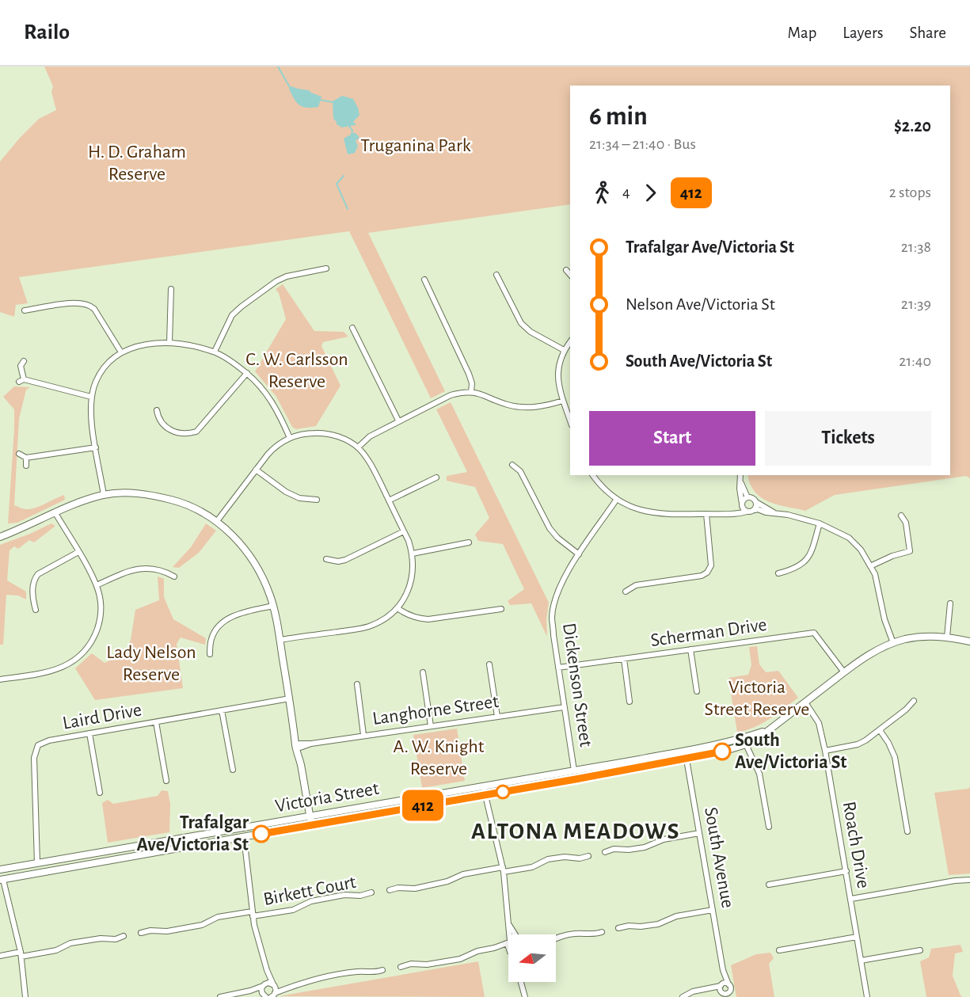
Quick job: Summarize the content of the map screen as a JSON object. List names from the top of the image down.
{
  "streets": {
    "street": [
      "Scherman Drive",
      "Dickenson Street",
      "Langhorne Street",
      "Laird Drive",
      "Victoria Street",
      "Roach Drive",
      "South Avenue",
      "Birkett Court"
    ]
  },
  "crossings": [
    ["Scherman Drive", "Dickenson Street"],
    ["Scherman Drive", "Victoria Street"],
    ["Dickenson Street", "Langhorne Street"],
    ["Dickenson Street", "Victoria Street"],
    ["Laird Drive", "Victoria Street"],
    ["Victoria Street", "Roach Drive"],
    ["Victoria Street", "South Avenue"]
  ],
  "districts": ["ALTONA MEADOWS"],
  "parks": [
    "Truganina Park",
    "H. D. Graham Reserve",
    "C. W. Carlsson Reserve",
    "Lady Nelson Reserve",
    "Victoria Street Reserve",
    "A. W. Knight Reserve"
  ],
  "places": ["South Ave/Victoria St", "Trafalgar Ave/Victoria St"],
  "lines": ["bus line 412"],
  "north": "left",
  "page": {
    "header": "Railo",
    "nav": ["Map", "Layers", "Share"],
    "on_map": "412",
    "heading": ["6 min", "21:34 – 21:40 · Bus", "$2.20"],
    "legs": ["4", "412", "2 stops"],
    "list": [
      {
        "name": "Trafalgar Ave/Victoria St",
        "value": "21:38"
      },
      {
        "name": "Nelson Ave/Victoria St",
        "value": "21:39"
      },
      {
        "name": "South Ave/Victoria St",
        "value": "21:40"
      }
    ],
    "buttons": ["Start", "Tickets"]
  }
}
